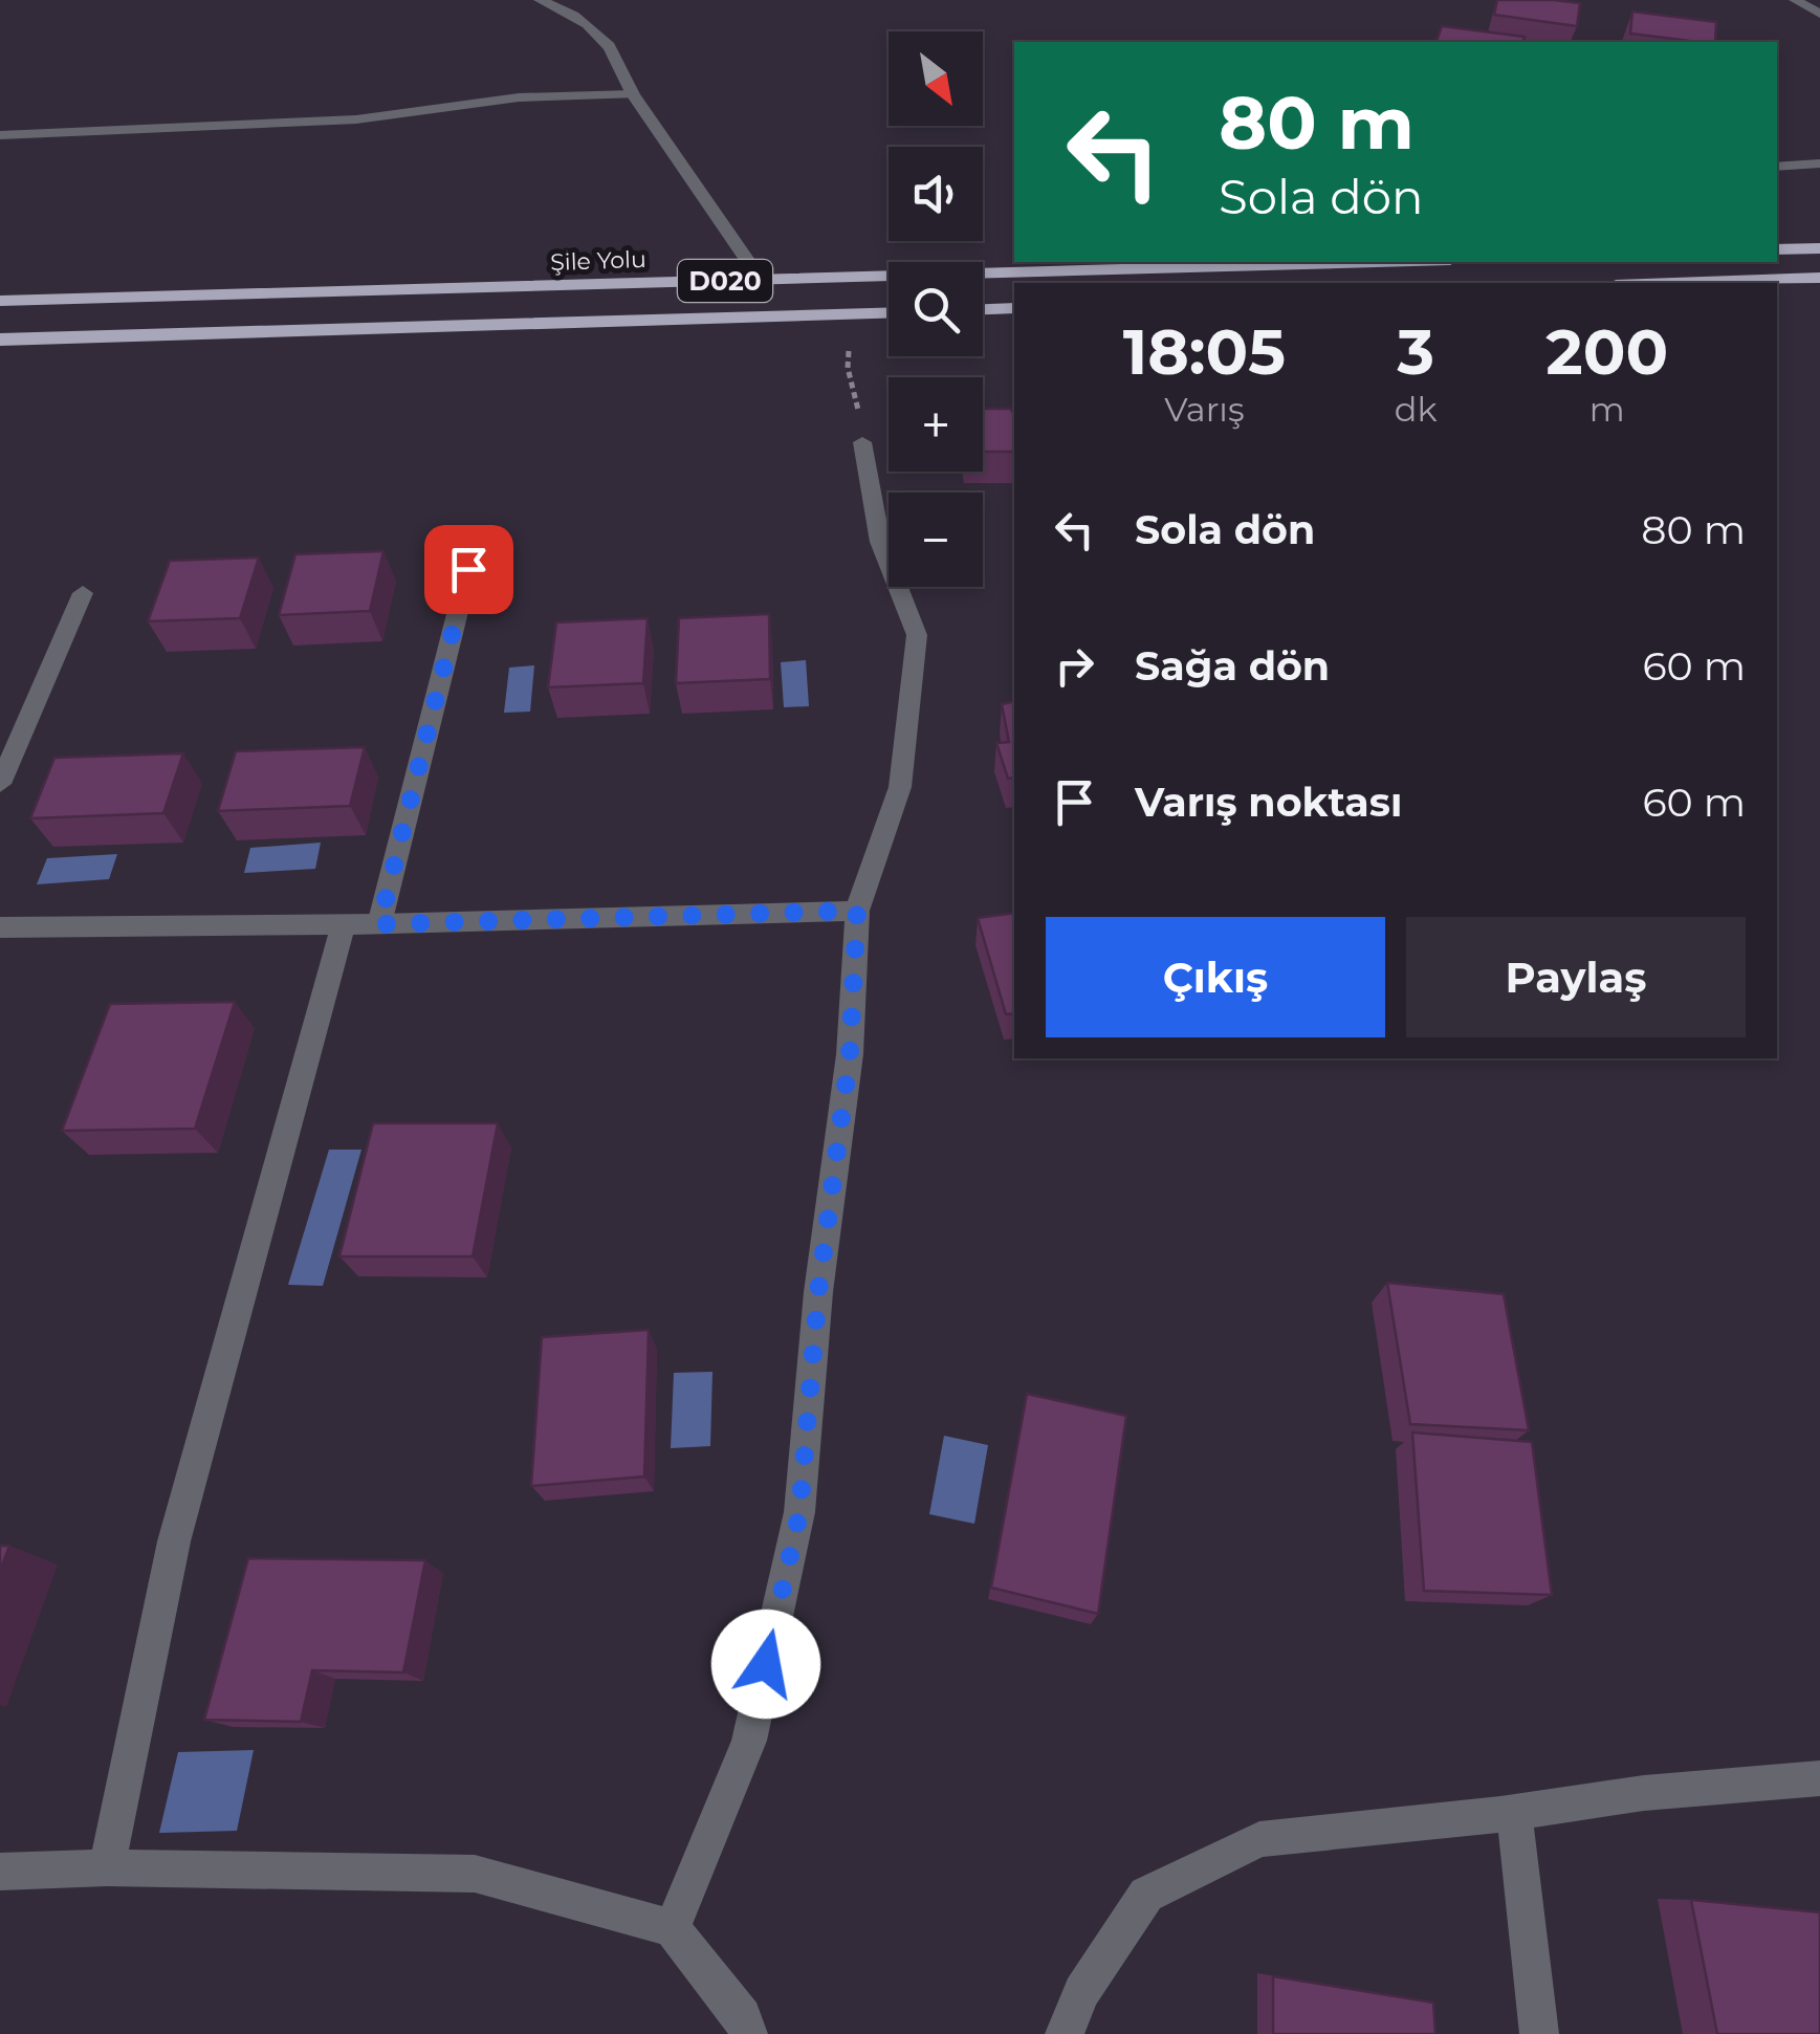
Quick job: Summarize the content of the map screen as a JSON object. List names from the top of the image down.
{
  "streets": {
    "highway": ["Şile Yolu", "D020"]
  },
  "north": "bottom right",
  "page": {
    "map_buttons": ["+", "−"],
    "turn": ["80 m", "Sola dön"],
    "eta": [
      "18:05",
      "Varış",
      "3",
      "dk",
      "200",
      "m"
    ],
    "list": [
      {
        "name": "Sola dön",
        "value": "80 m"
      },
      {
        "name": "Sağa dön",
        "value": "60 m"
      },
      {
        "name": "Varış noktası",
        "value": "60 m"
      }
    ],
    "buttons": ["Çıkış", "Paylaş"]
  }
}
